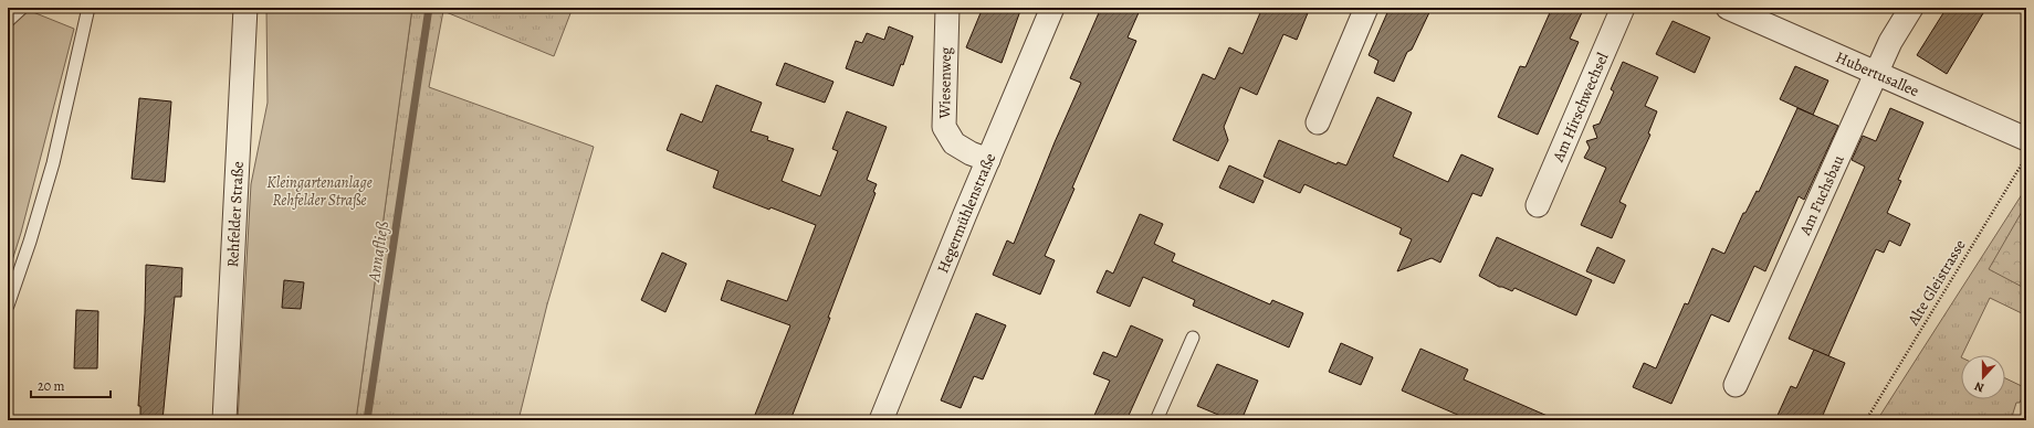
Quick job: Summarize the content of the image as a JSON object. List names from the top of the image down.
{
  "streets": {
    "street": [
      "Hubertusallee",
      "Wiesenweg",
      "Am Hirschwechsel",
      "Am Fuchsbau",
      "Rehfelder Straße",
      "Hegermühlenstraße"
    ],
    "path": ["Alte Gleistrasse"]
  },
  "crossings": [
    ["Hubertusallee", "Am Fuchsbau"],
    ["Wiesenweg", "Hegermühlenstraße"]
  ],
  "water": ["Annafließ"],
  "parks": ["Kleingartenanlage Rehfelder Straße"],
  "scale_bar": "20 m",
  "north": "bottom"
}
